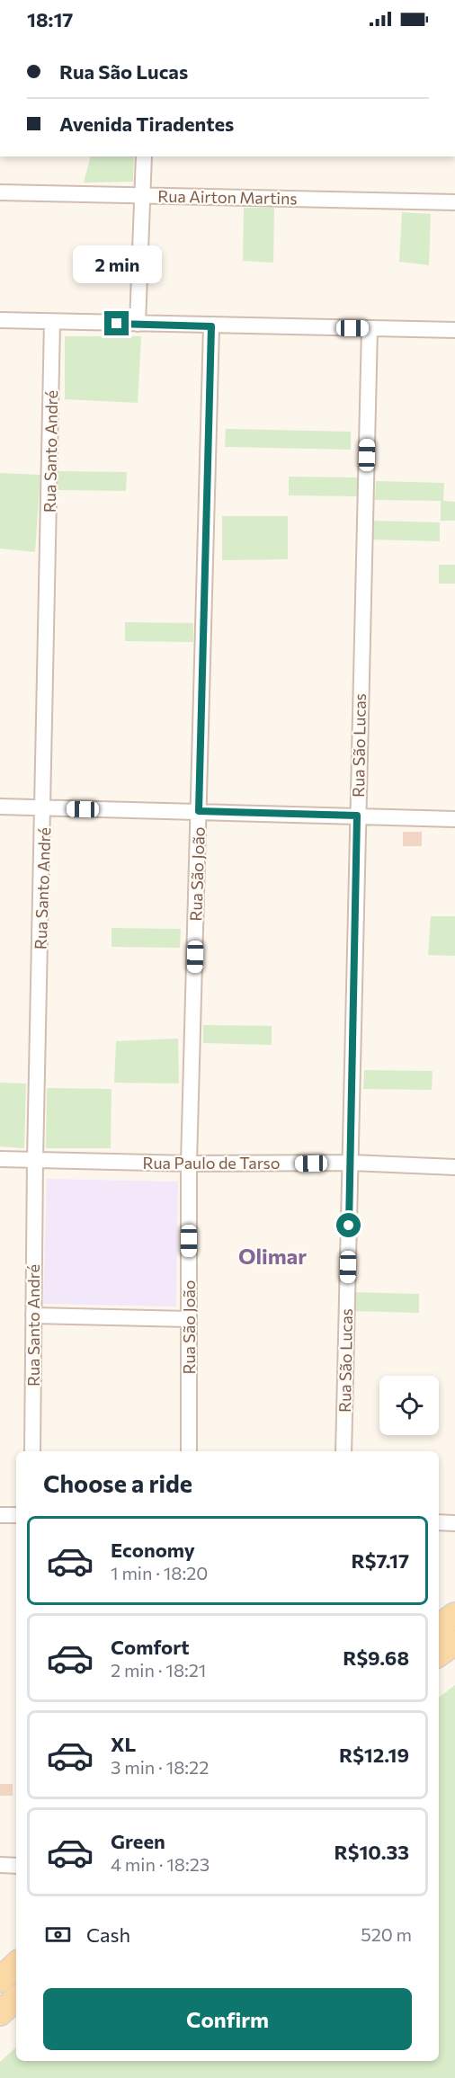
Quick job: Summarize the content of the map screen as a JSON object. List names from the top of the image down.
{
  "streets": {
    "street": [
      "Rua Airton Martins",
      "Rua Santo André",
      "Rua São Lucas",
      "Rua São João",
      "Rua Paulo de Tarso"
    ]
  },
  "crossings": [
    ["Rua Santo André", "Rua Paulo de Tarso"],
    ["Rua São Lucas", "Rua Paulo de Tarso"],
    ["Rua São João", "Rua Paulo de Tarso"]
  ],
  "districts": ["Olimar"],
  "page": {
    "status": "18:17",
    "banner": ["Rua São Lucas", "Avenida Tiradentes"],
    "bubble": "2 min",
    "heading": "Choose a ride",
    "list": [
      {
        "name": "Economy",
        "note": "1 min · 18:20",
        "value": "R$7.17"
      },
      {
        "name": "Comfort",
        "note": "2 min · 18:21",
        "value": "R$9.68"
      },
      {
        "name": "XL",
        "note": "3 min · 18:22",
        "value": "R$12.19"
      },
      {
        "name": "Green",
        "note": "4 min · 18:23",
        "value": "R$10.33"
      }
    ],
    "pay": ["Cash", "520 m"],
    "buttons": "Confirm"
  }
}
